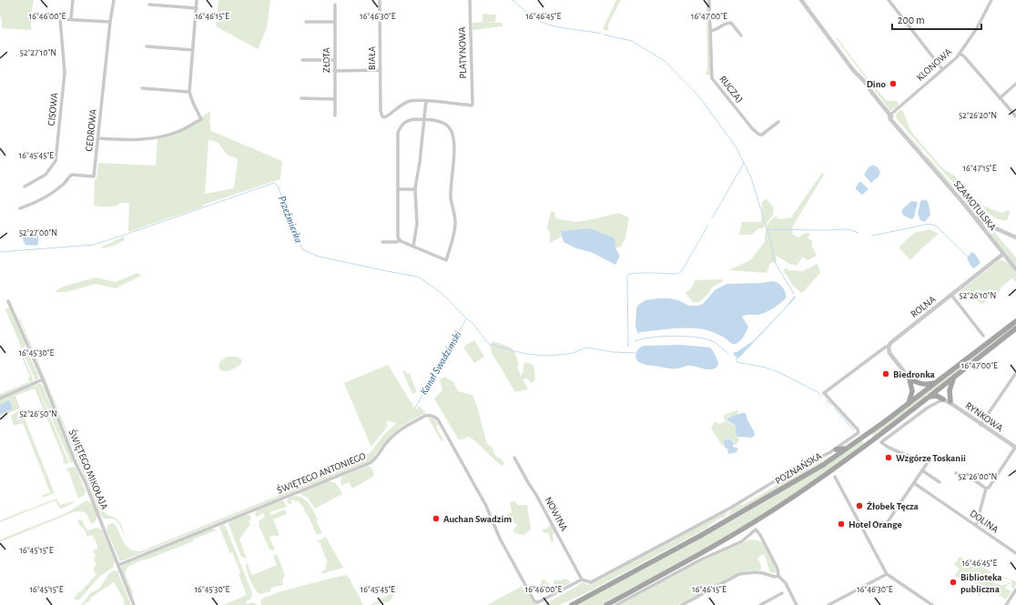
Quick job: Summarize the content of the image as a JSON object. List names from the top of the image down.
{
  "streets": {
    "main road": ["POZNAŃSKA"],
    "street": [
      "PLATYNOWA",
      "BIAŁA",
      "ZŁOTA",
      "KLONOWA",
      "RUCZAJ",
      "CISOWA",
      "CEDROWA",
      "SZAMOTULSKA",
      "ROLNA",
      "RYNKOWA",
      "ŚWIĘTEGO MIKOŁAJA",
      "ŚWIĘTEGO ANTONIEGO",
      "NOWINA",
      "DOLINA"
    ]
  },
  "crossings": [
    ["PLATYNOWA", "BIAŁA"],
    ["KLONOWA", "SZAMOTULSKA"],
    ["SZAMOTULSKA", "ROLNA"],
    ["ROLNA", "POZNAŃSKA"],
    ["POZNAŃSKA", "ŚWIĘTEGO ANTONIEGO"],
    ["POZNAŃSKA", "NOWINA"],
    ["ŚWIĘTEGO MIKOŁAJA", "ŚWIĘTEGO ANTONIEGO"],
    ["ŚWIĘTEGO ANTONIEGO", "NOWINA"]
  ],
  "water": ["Przeźmierka", "Kanał Swadzimski"],
  "places": [
    "Dino",
    "Biedronka",
    "Wzgórze Toskanii",
    "Żłobek Tęcza",
    "Auchan Swadzim",
    "Hotel Orange",
    "Biblioteka publiczna"
  ],
  "scale_bar": "200 m",
  "coordinates": [
    "16°46'15\"E",
    "16°46'45\"E",
    "16°47'00\"E",
    "16°46'00\"E",
    "16°46'30\"E",
    "52°27'10\"N",
    "52°26'20\"N",
    "16°45'45\"E",
    "16°47'15\"E",
    "52°27'00\"N",
    "52°26'10\"N",
    "16°45'30\"E",
    "52°26'50\"N",
    "52°26'00\"N",
    "16°45'15\"E"
  ]
}
